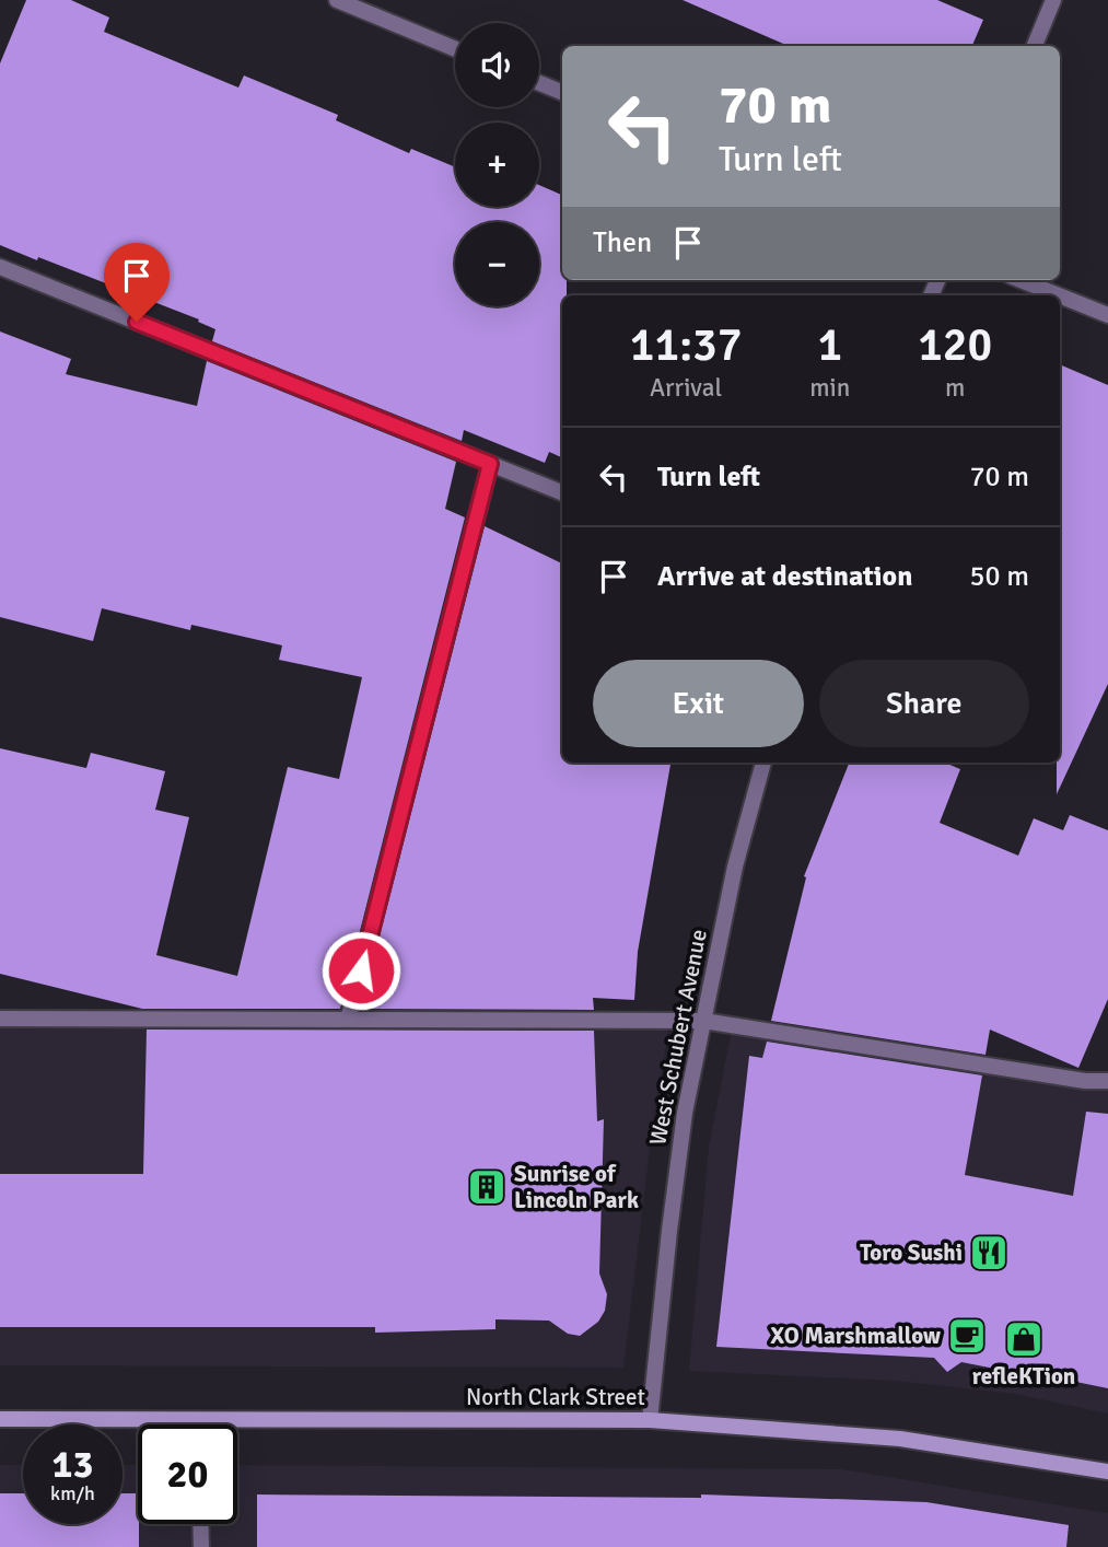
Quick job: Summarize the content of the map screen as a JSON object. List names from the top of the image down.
{
  "streets": {
    "main road": ["North Clark Street"],
    "street": ["West Schubert Avenue"]
  },
  "crossings": [
    ["West Schubert Avenue", "North Clark Street"]
  ],
  "places": {
    "building": ["Sunrise of Lincoln Park"],
    "restaurant": ["Toro Sushi"],
    "cafe": ["XO Marshmallow"],
    "shop": ["refleKTion"]
  },
  "page": {
    "map_buttons": ["+", "−"],
    "turn": ["70 m", "Turn left"],
    "then": "Then",
    "eta": [
      "11:37",
      "Arrival",
      "1",
      "min",
      "120",
      "m"
    ],
    "list": [
      {
        "name": "Turn left",
        "value": "70 m"
      },
      {
        "name": "Arrive at destination",
        "value": "50 m"
      }
    ],
    "buttons": ["Exit", "Share"],
    "speed": "13 km/h",
    "limit": "20"
  }
}
